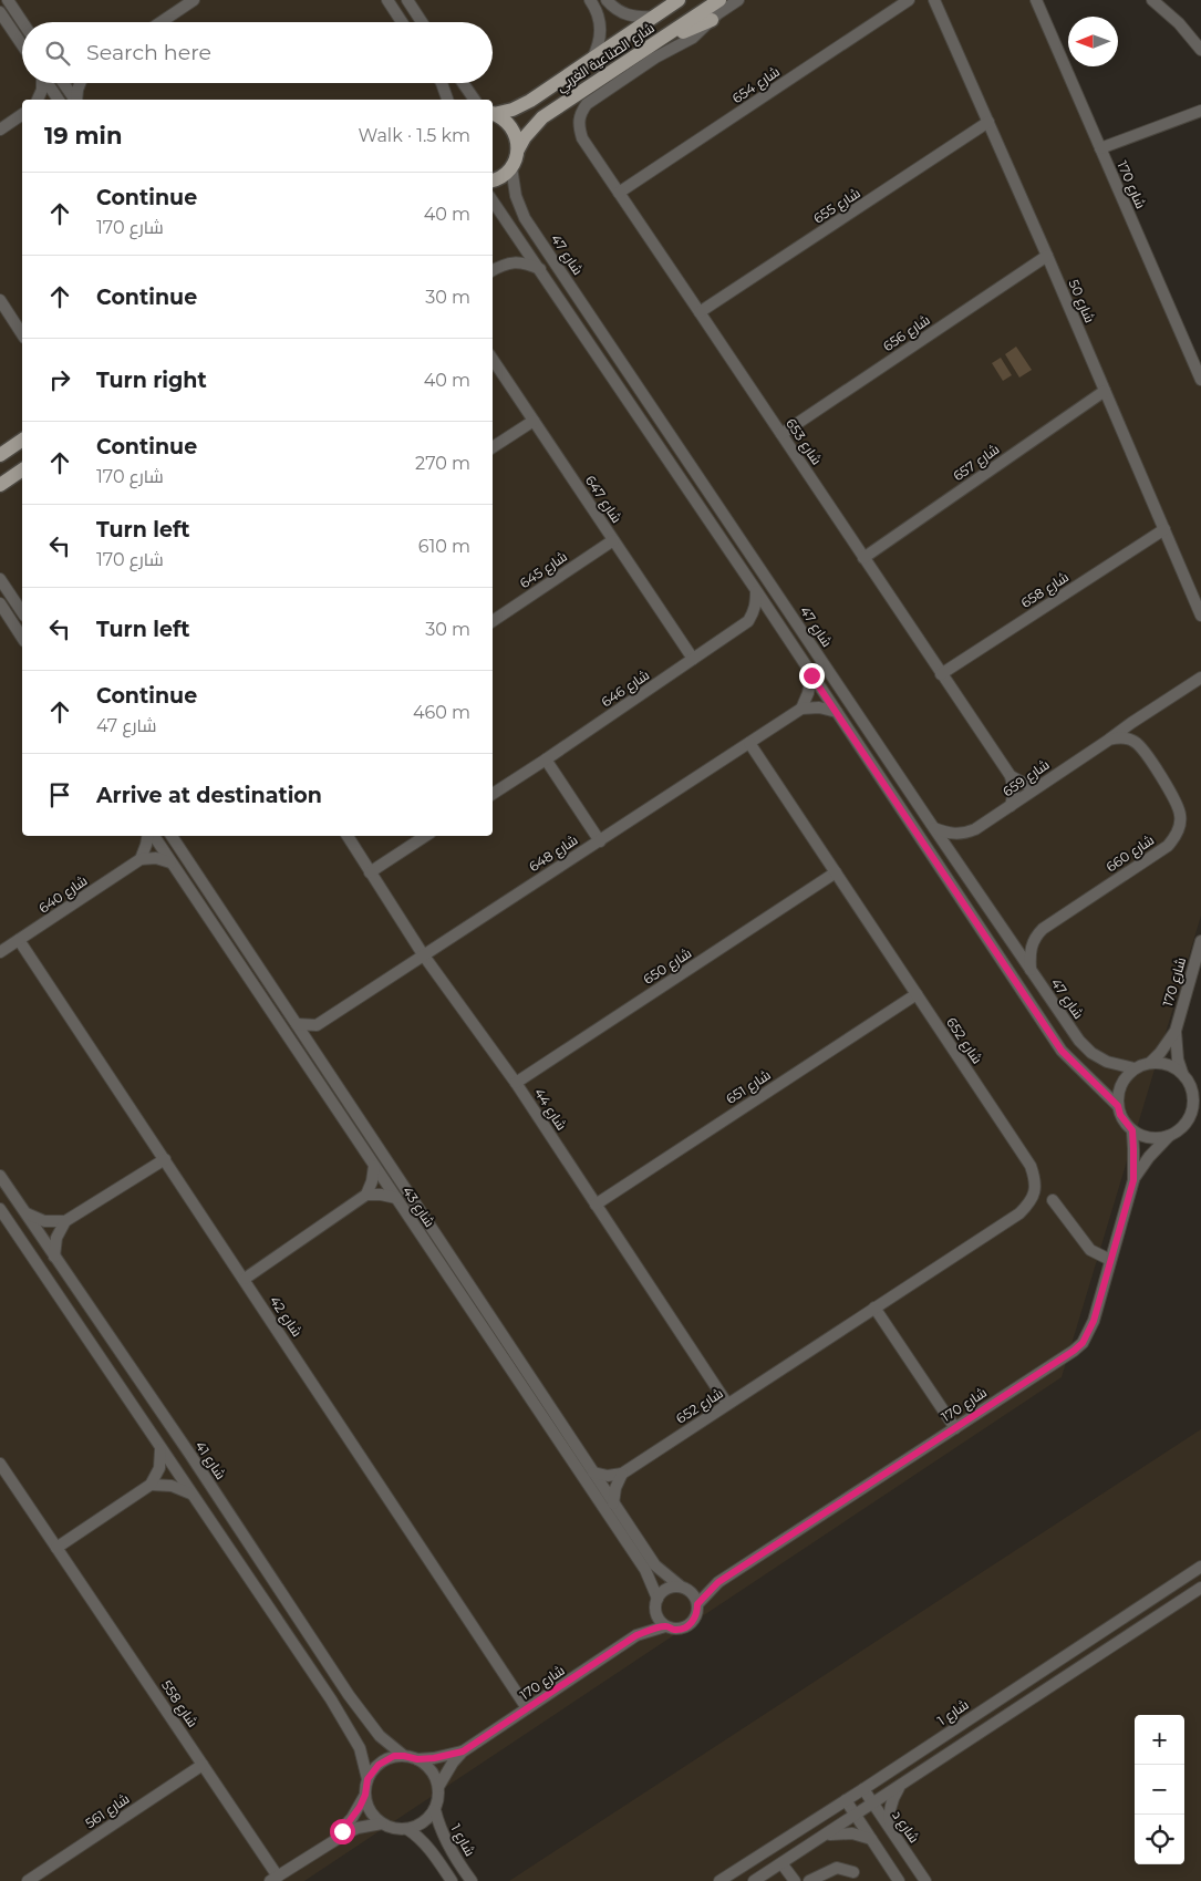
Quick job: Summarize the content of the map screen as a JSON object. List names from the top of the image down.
{
  "streets": {
    "main road": ["شارع الصناعية الغربي"],
    "street": [
      "شارع 654",
      "شارع 170",
      "شارع 655",
      "شارع 47",
      "شارع 50",
      "شارع 656",
      "شارع 653",
      "شارع 657",
      "شارع 647",
      "شارع 645",
      "شارع 658",
      "شارع 646",
      "شارع 659",
      "شارع 648",
      "شارع 660",
      "شارع 640",
      "شارع 650",
      "شارع 652",
      "شارع 651",
      "شارع 44",
      "شارع 43",
      "شارع 42",
      "شارع 41",
      "شارع 558",
      "شارع 1",
      "شارع 561",
      "شارع د"
    ]
  },
  "crossings": [
    ["شارع الصناعية الغربي", "شارع 47"],
    ["شارع 654", "شارع 653"],
    ["شارع 170", "شارع 47"],
    ["شارع 170", "شارع 43"],
    ["شارع 170", "شارع 42"],
    ["شارع 170", "شارع 41"],
    ["شارع 170", "شارع 1"],
    ["شارع 655", "شارع 50"],
    ["شارع 655", "شارع 653"],
    ["شارع 47", "شارع 659"],
    ["شارع 47", "شارع 660"],
    ["شارع 50", "شارع 656"],
    ["شارع 50", "شارع 657"],
    ["شارع 50", "شارع 658"],
    ["شارع 656", "شارع 653"],
    ["شارع 653", "شارع 657"],
    ["شارع 653", "شارع 658"],
    ["شارع 647", "شارع 645"],
    ["شارع 647", "شارع 646"],
    ["شارع 648", "شارع 652"],
    ["شارع 648", "شارع 44"],
    ["شارع 648", "شارع 43"],
    ["شارع 640", "شارع 42"],
    ["شارع 650", "شارع 652"],
    ["شارع 650", "شارع 44"],
    ["شارع 652", "شارع 651"],
    ["شارع 652", "شارع 44"],
    ["شارع 651", "شارع 44"],
    ["شارع 41", "شارع 1"],
    ["شارع 558", "شارع 561"],
    ["شارع 1", "شارع د"]
  ],
  "north": "left",
  "page": {
    "search": "Search here",
    "heading": ["19 min", "Walk · 1.5 km"],
    "list": [
      ["Continue", "شارع 170", "40 m"],
      ["Continue", "30 m"],
      ["Turn right", "40 m"],
      ["Continue", "شارع 170", "270 m"],
      ["Turn left", "شارع 170", "610 m"],
      ["Turn left", "30 m"],
      ["Continue", "شارع 47", "460 m"],
      "Arrive at destination"
    ],
    "map_buttons": ["+", "−"]
  }
}
